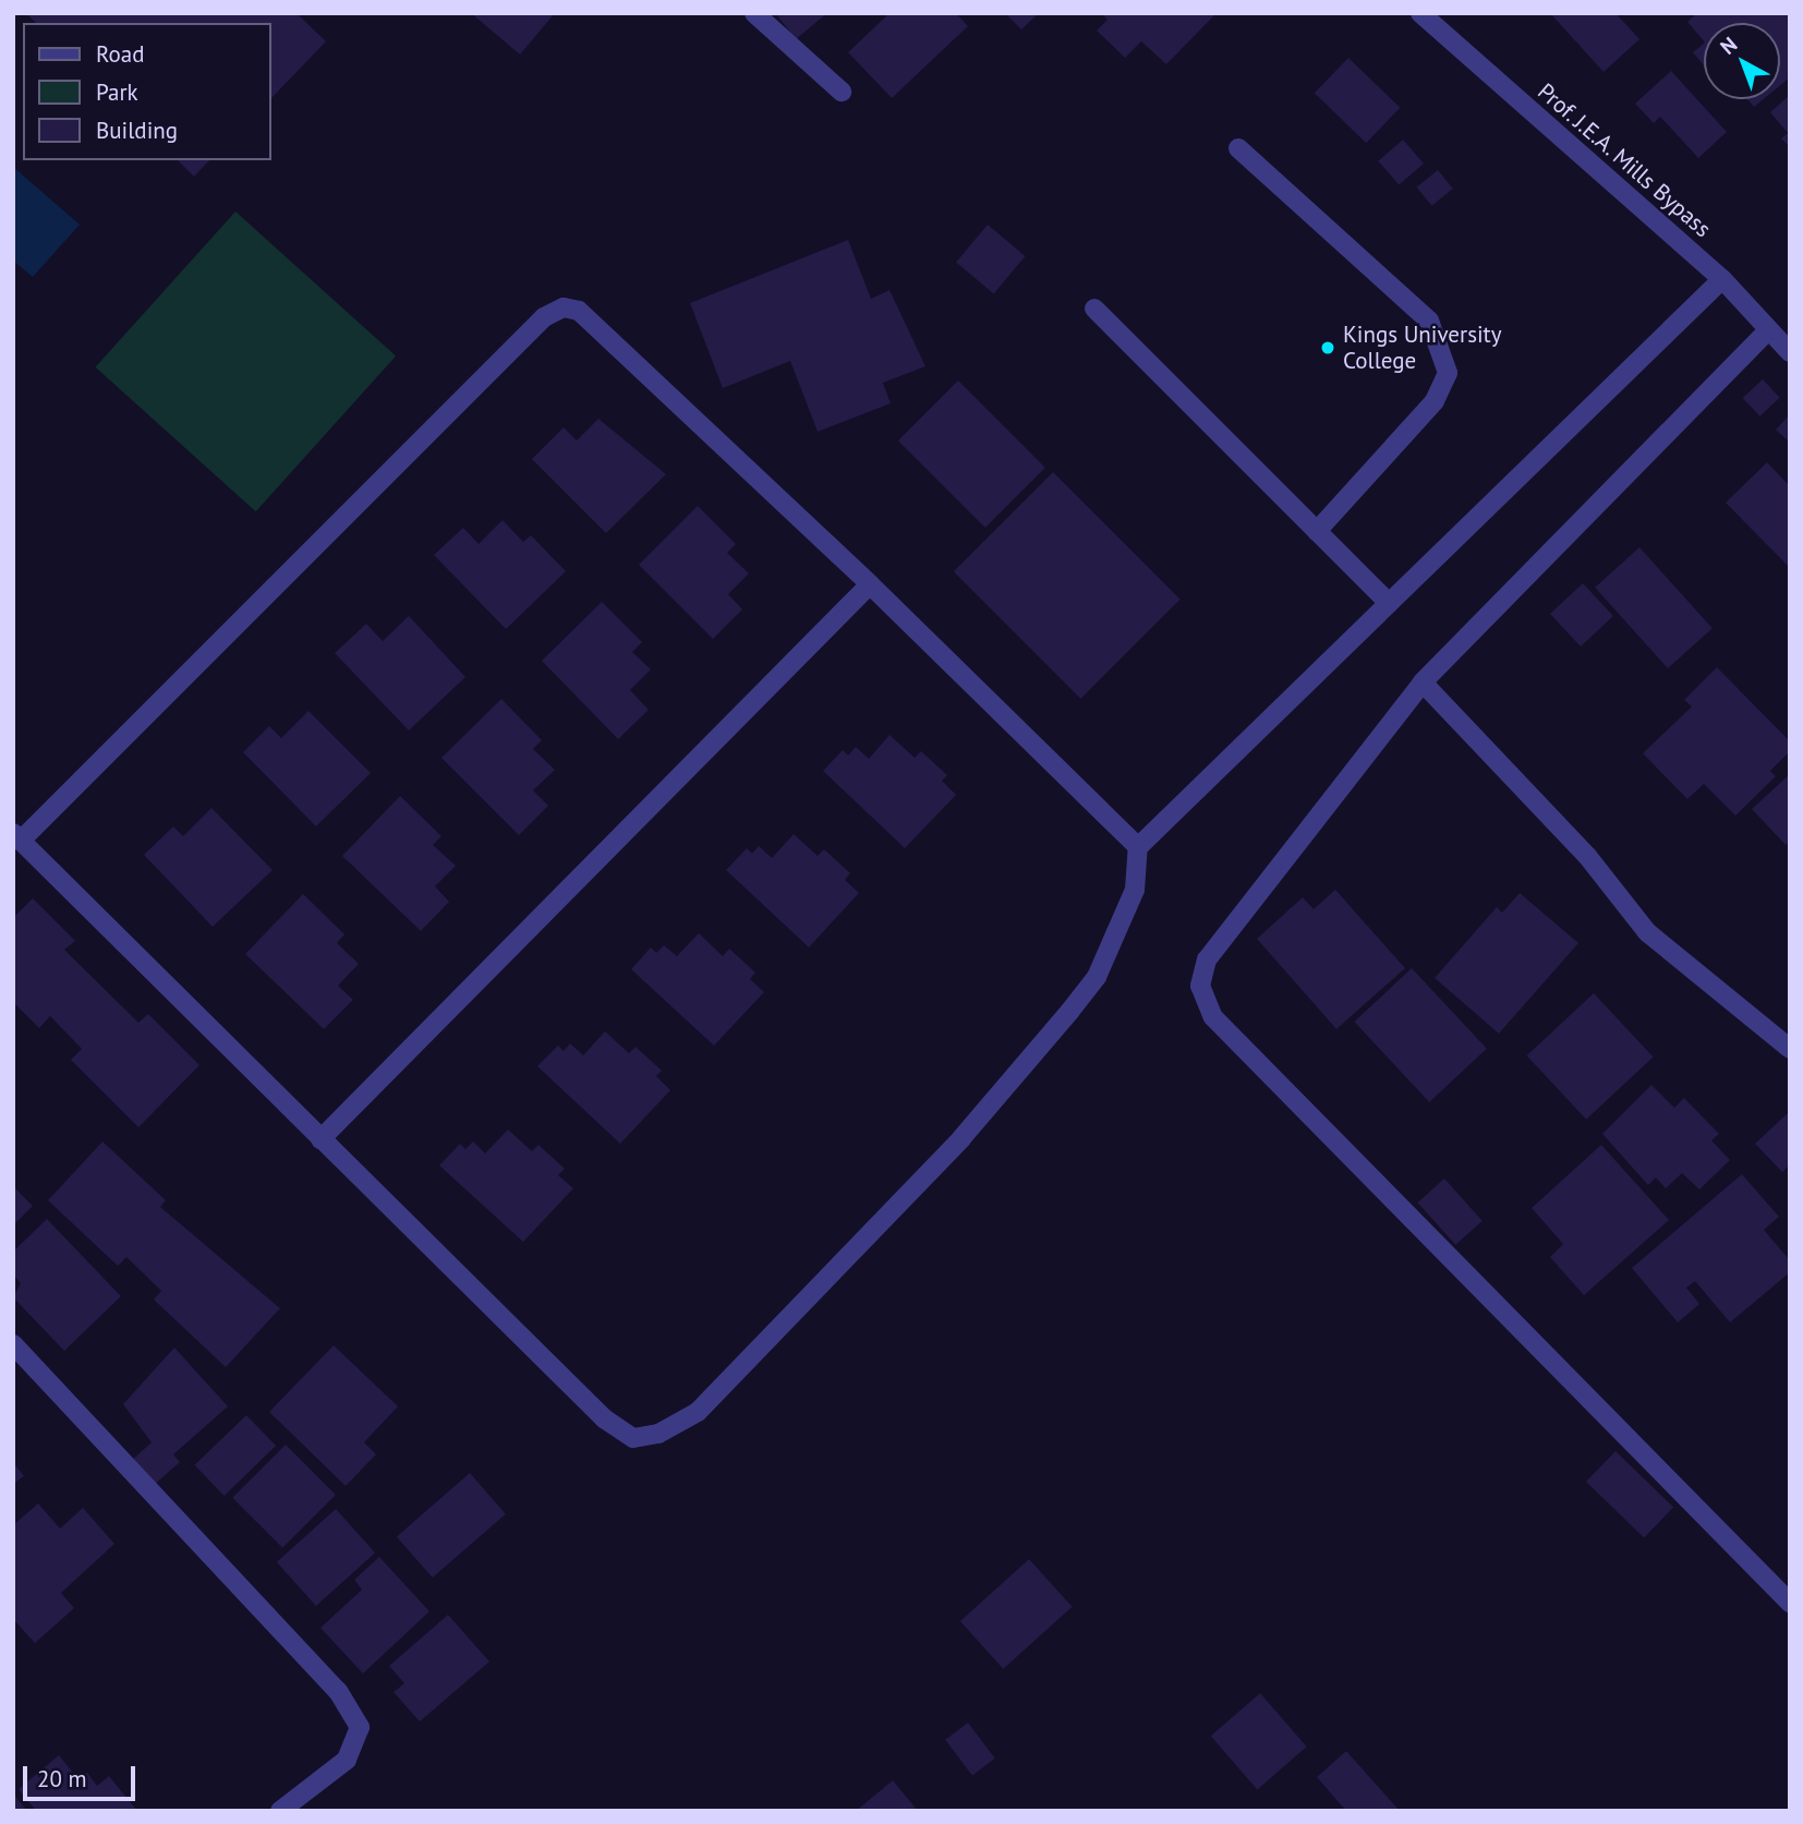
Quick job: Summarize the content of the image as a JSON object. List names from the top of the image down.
{
  "streets": {
    "street": ["Prof. J.E.A. Mills Bypass"]
  },
  "places": ["Kings University College"],
  "legend": ["Road", "Park", "Building"],
  "scale_bar": "20 m",
  "north": "top left"
}
